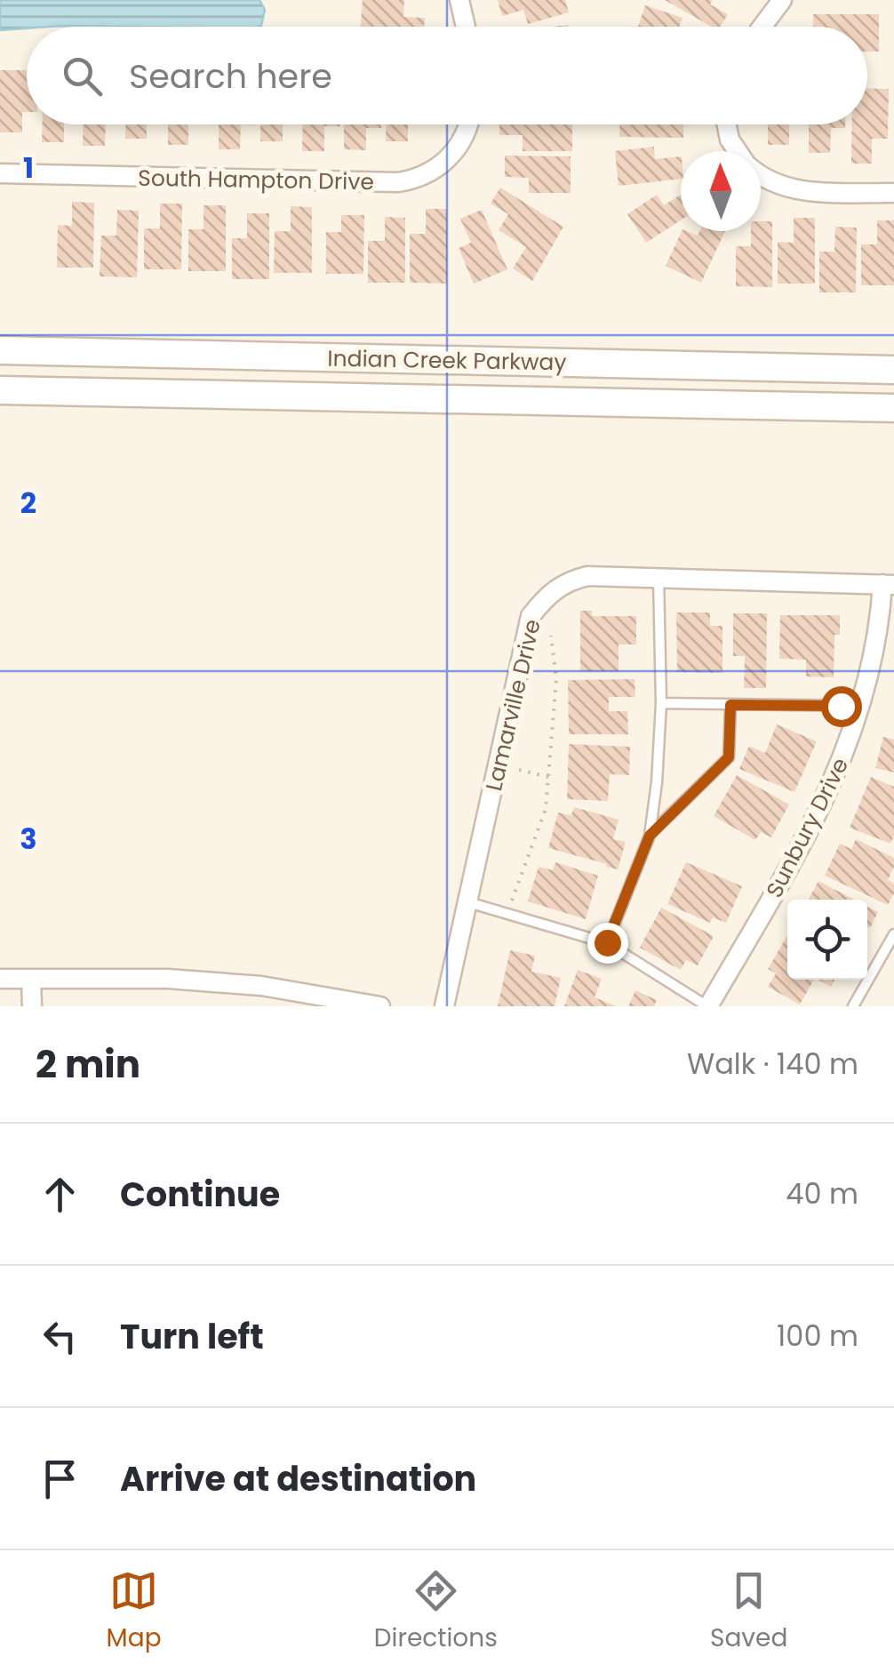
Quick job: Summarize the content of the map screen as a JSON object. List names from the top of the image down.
{
  "streets": {
    "street": [
      "South Hampton Drive",
      "Indian Creek Parkway",
      "Lamarville Drive",
      "Sunbury Drive"
    ]
  },
  "crossings": [
    ["Lamarville Drive", "Sunbury Drive"]
  ],
  "north": "top",
  "page": {
    "search": "Search here",
    "heading": ["2 min", "Walk · 140 m"],
    "list": [
      ["Continue", "40 m"],
      ["Turn left", "100 m"],
      "Arrive at destination"
    ],
    "nav": ["Map", "Directions", "Saved"]
  },
  "grid": {
    "rows": ["1", "2", "3"]
  }
}
